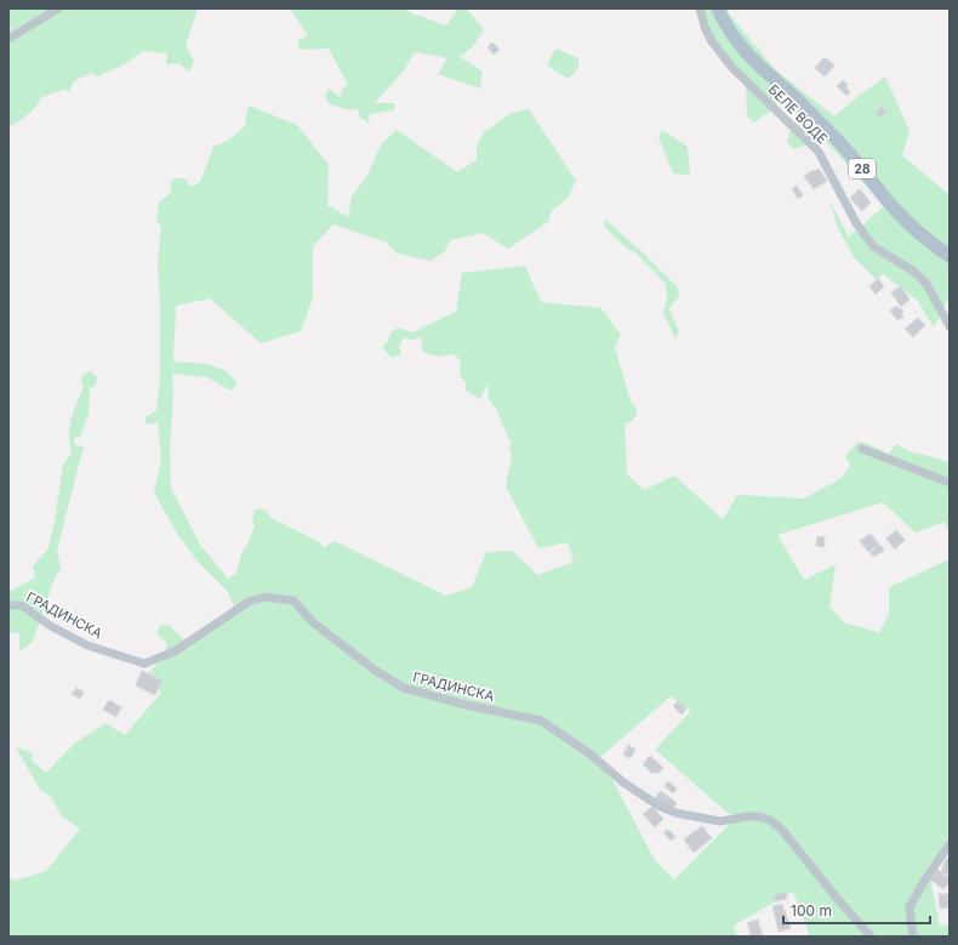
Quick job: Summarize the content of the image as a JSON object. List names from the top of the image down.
{
  "streets": {
    "main road": ["28"],
    "street": ["БЕЛЕ ВОДЕ", "ГРАДИНСКА"]
  },
  "scale_bar": "100 m"
}
